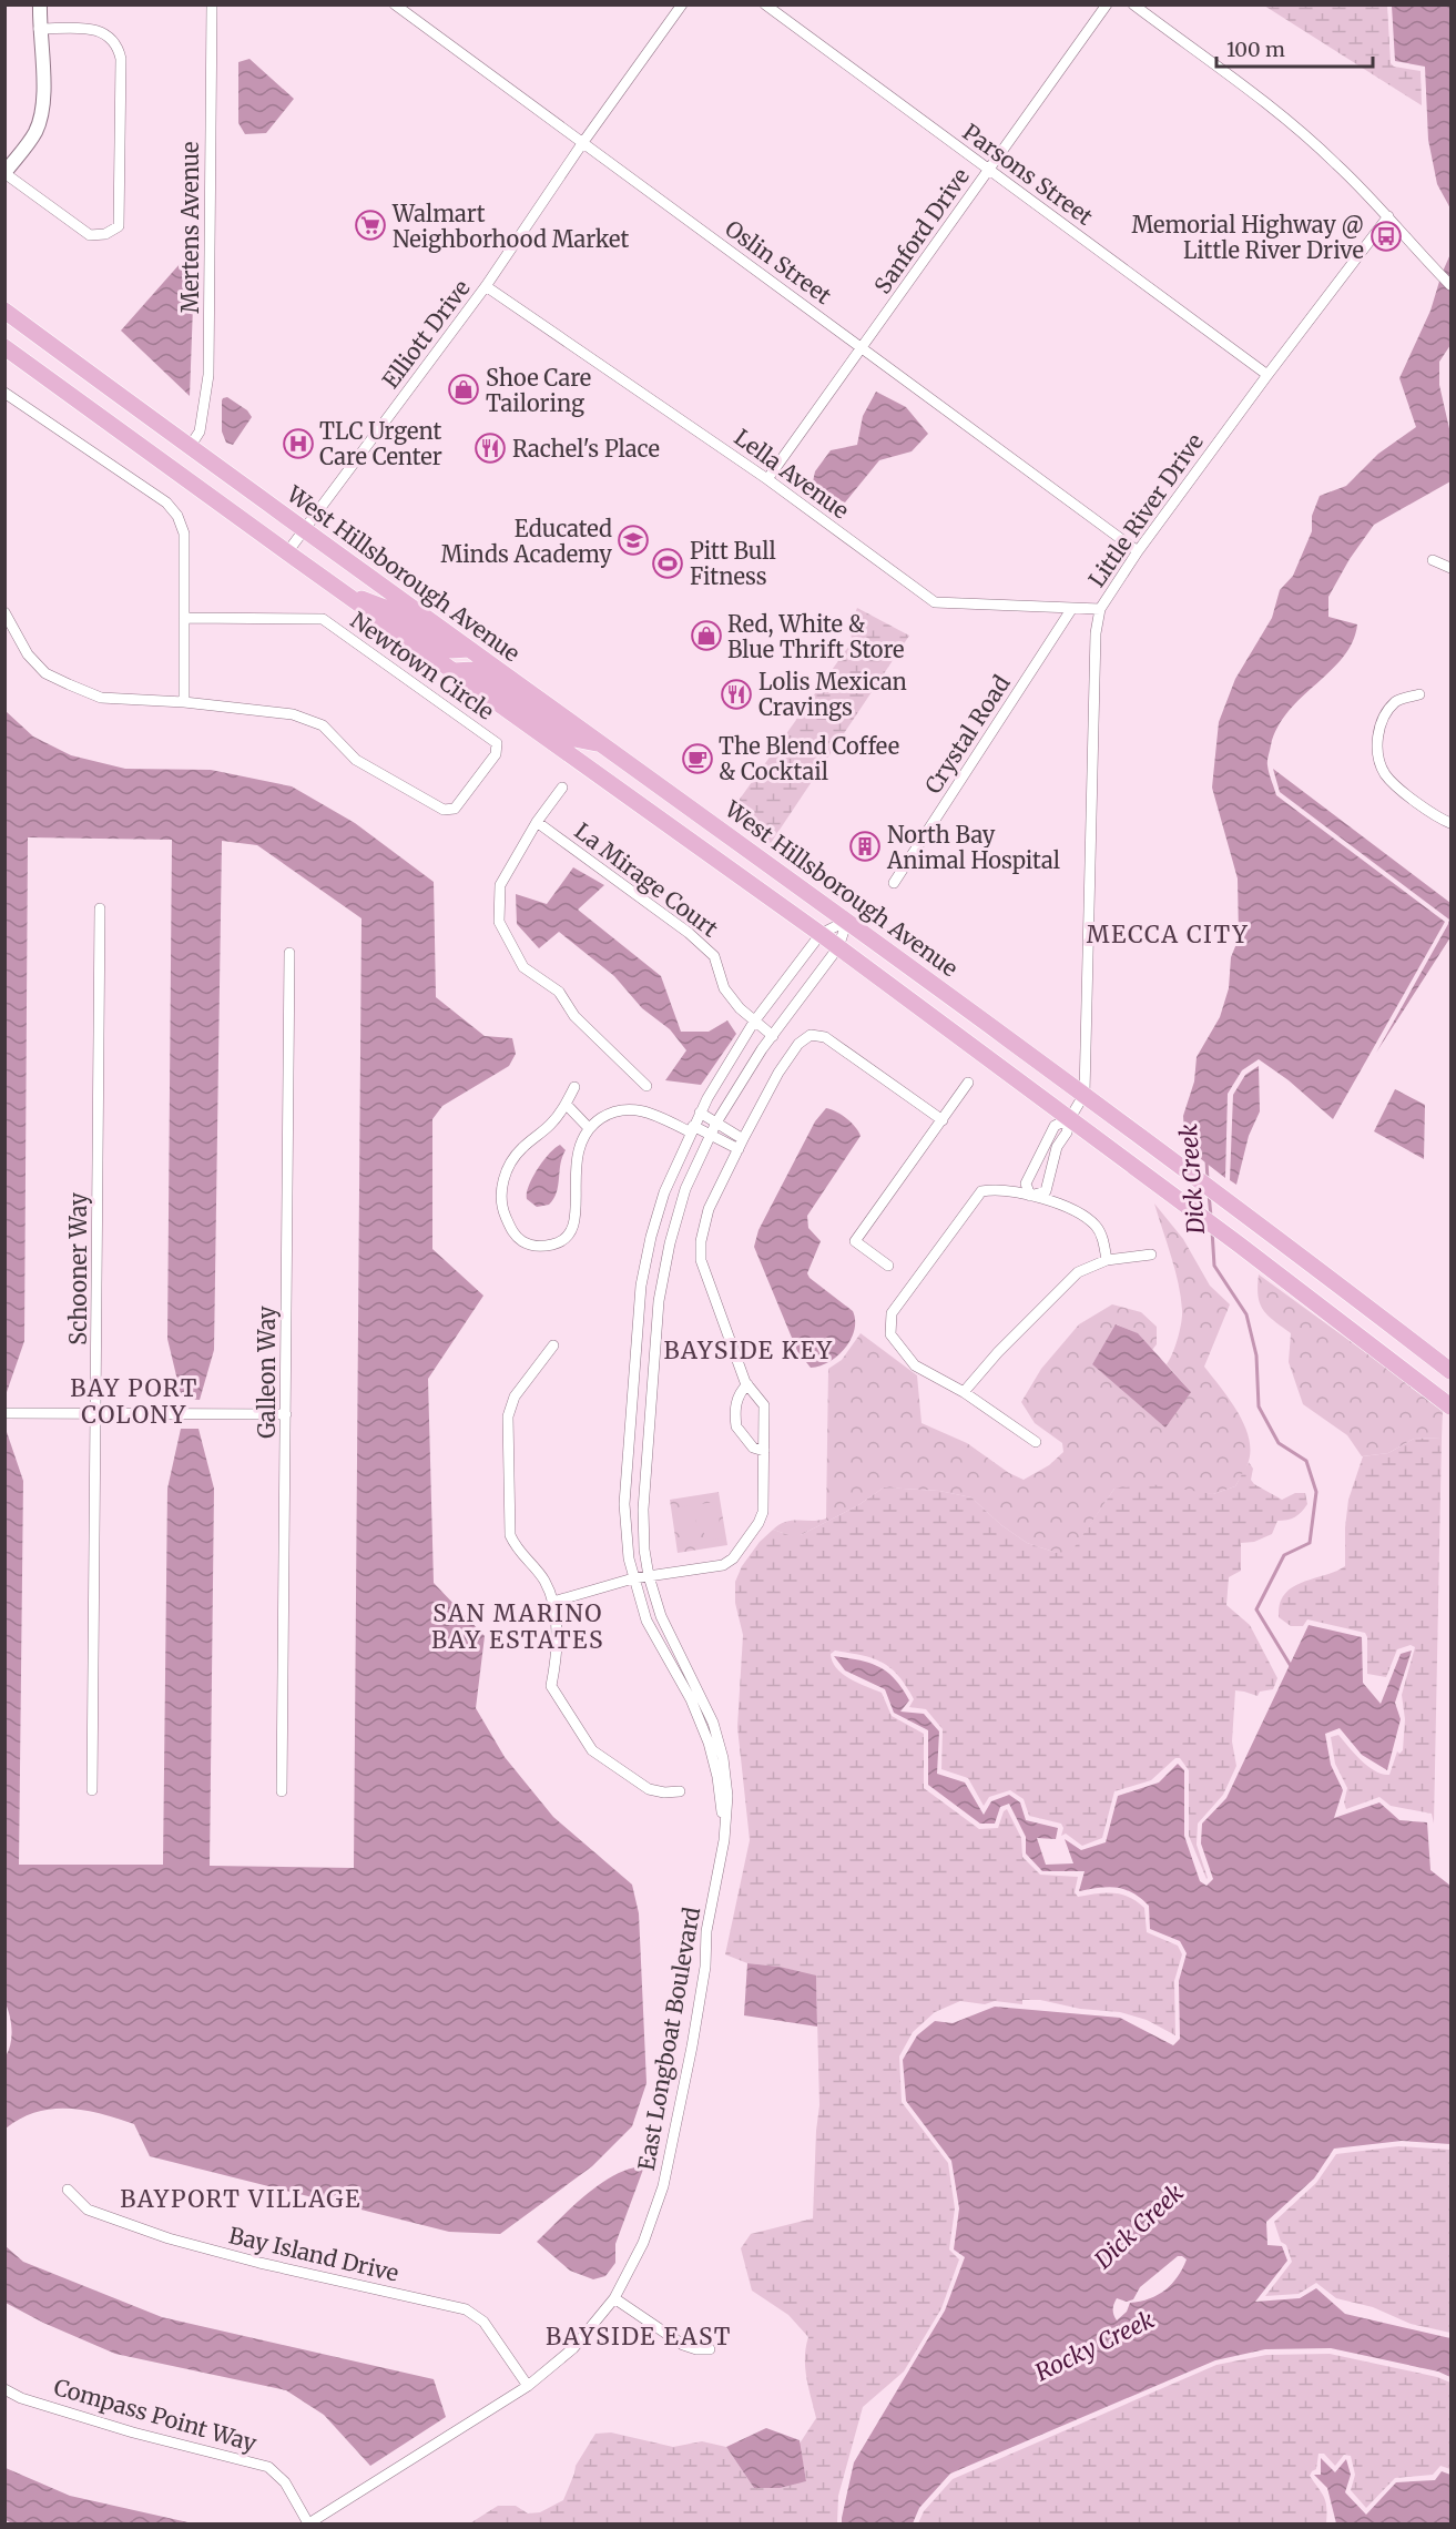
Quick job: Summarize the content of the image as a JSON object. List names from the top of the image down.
{
  "streets": {
    "main road": ["West Hillsborough Avenue"],
    "street": [
      "Parsons Street",
      "Mertens Avenue",
      "Sanford Drive",
      "Oslin Street",
      "Elliott Drive",
      "Lella Avenue",
      "Little River Drive",
      "Newtown Circle",
      "Crystal Road",
      "La Mirage Court",
      "Schooner Way",
      "Galleon Way",
      "East Longboat Boulevard",
      "Bay Island Drive",
      "Compass Point Way"
    ]
  },
  "crossings": [
    ["Parsons Street", "Sanford Drive"],
    ["Parsons Street", "Little River Drive"],
    ["Mertens Avenue", "West Hillsborough Avenue"],
    ["Sanford Drive", "Oslin Street"],
    ["Sanford Drive", "Lella Avenue"],
    ["Oslin Street", "Elliott Drive"],
    ["Oslin Street", "Little River Drive"],
    ["Elliott Drive", "Lella Avenue"],
    ["Elliott Drive", "West Hillsborough Avenue"],
    ["Lella Avenue", "Little River Drive"],
    ["Lella Avenue", "Crystal Road"],
    ["Little River Drive", "West Hillsborough Avenue"],
    ["West Hillsborough Avenue", "East Longboat Boulevard"],
    ["La Mirage Court", "East Longboat Boulevard"],
    ["East Longboat Boulevard", "Bay Island Drive"],
    ["East Longboat Boulevard", "Compass Point Way"]
  ],
  "districts": [
    "MECCA CITY",
    "BAYSIDE KEY",
    "BAY PORT COLONY",
    "SAN MARINO BAY ESTATES",
    "BAYPORT VILLAGE",
    "BAYSIDE EAST"
  ],
  "water": ["Dick Creek", "Rocky Creek"],
  "places": {
    "supermarket": ["Walmart Neighborhood Market"],
    "bus stop": ["Memorial Highway @ Little River Drive"],
    "shop": ["Shoe Care Tailoring", "Red, White & Blue Thrift Store"],
    "hospital": ["TLC Urgent Care Center"],
    "restaurant": ["Rachel's Place", "Lolis Mexican Cravings"],
    "school or university": ["Educated Minds Academy"],
    "sports": ["Pitt Bull Fitness"],
    "cafe": ["The Blend Coffee & Cocktail"],
    "building": ["North Bay Animal Hospital"]
  },
  "scale_bar": "100 m"
}
